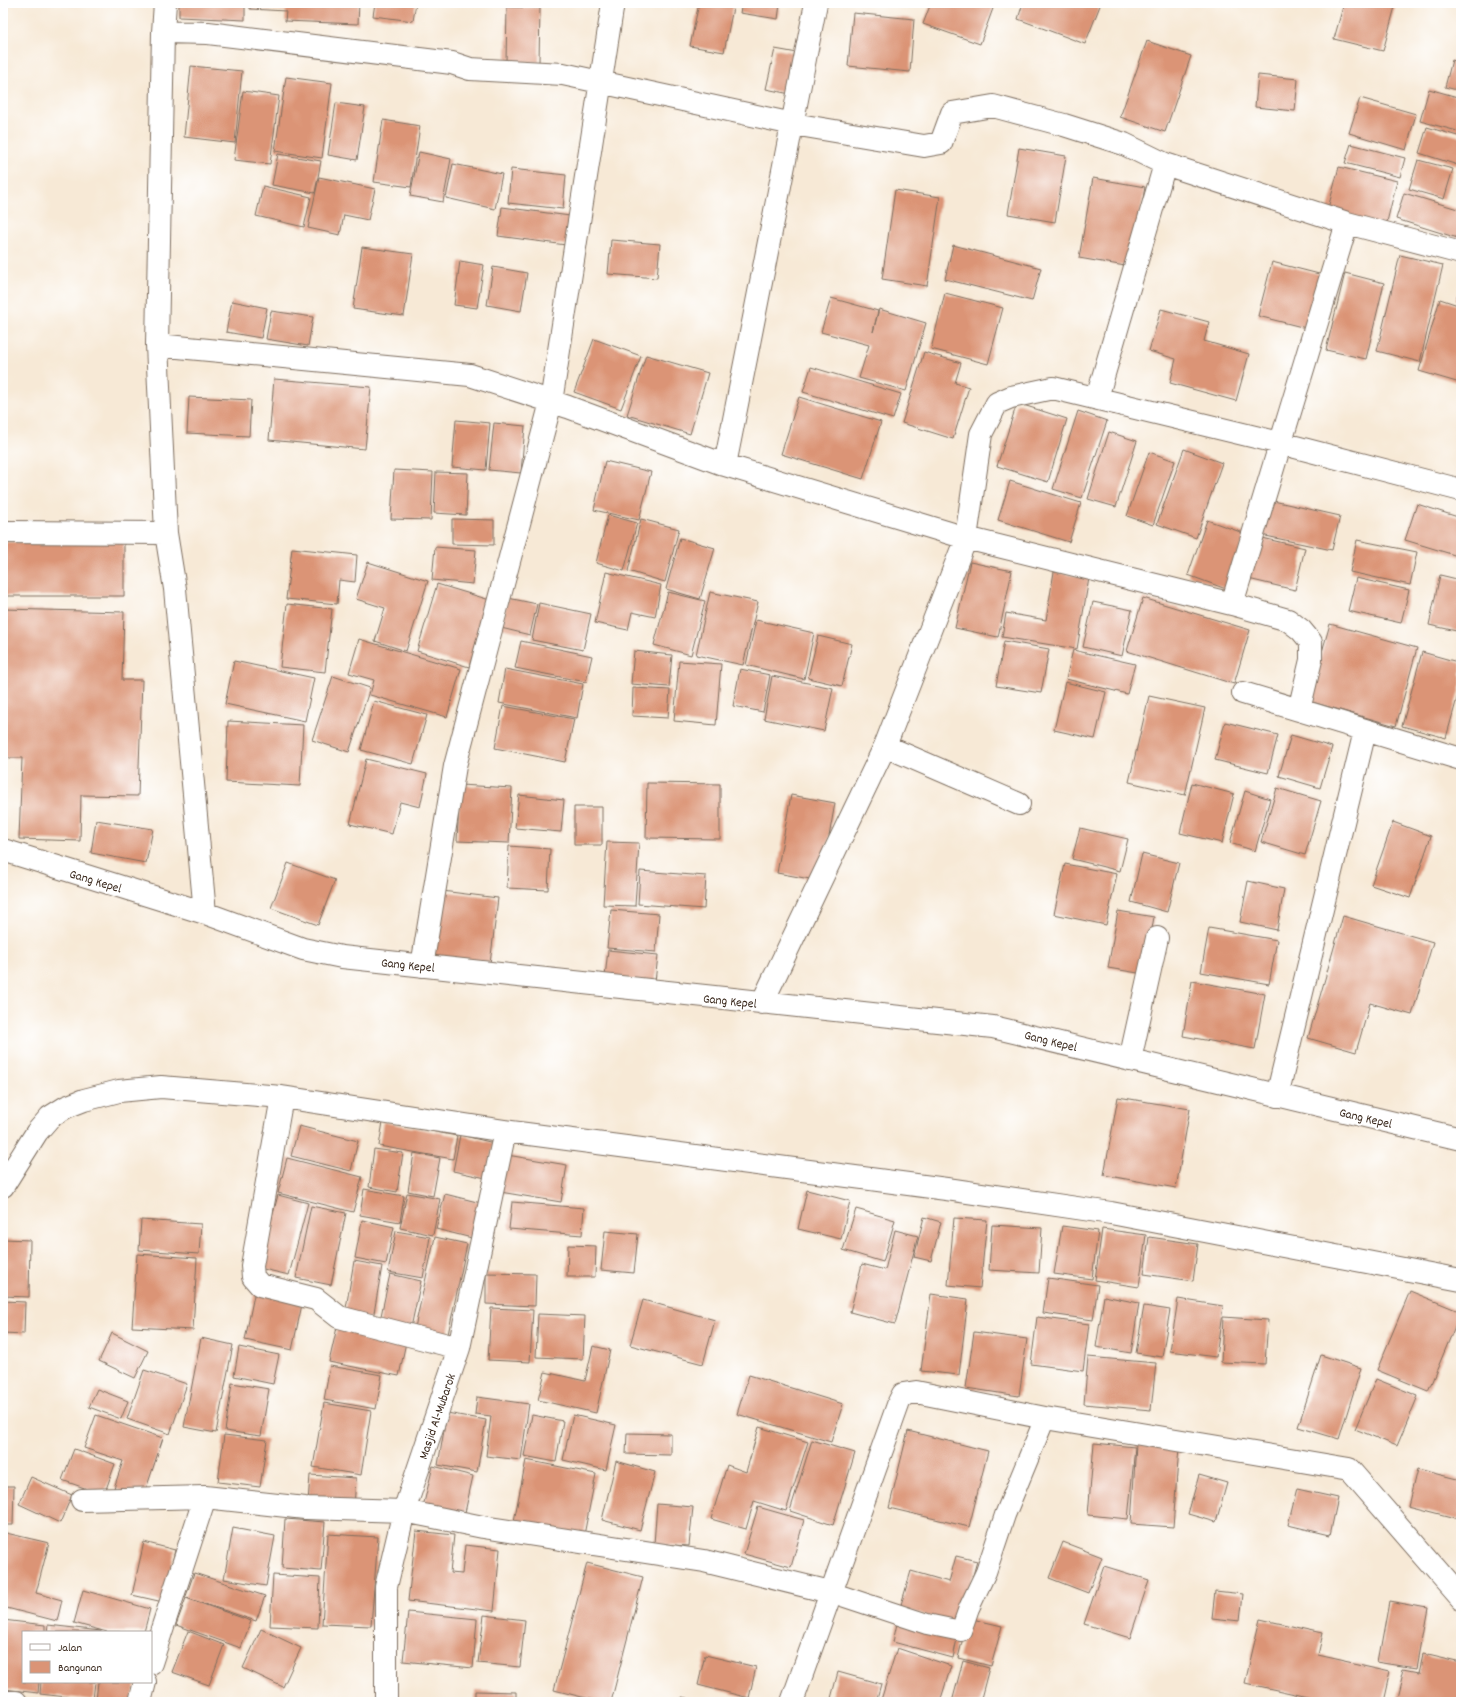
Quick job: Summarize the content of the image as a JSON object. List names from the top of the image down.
{
  "streets": {
    "street": ["Gang Kepel", "Masjid Al-Mubarok"]
  },
  "legend": ["Jalan", "Bangunan"]
}
